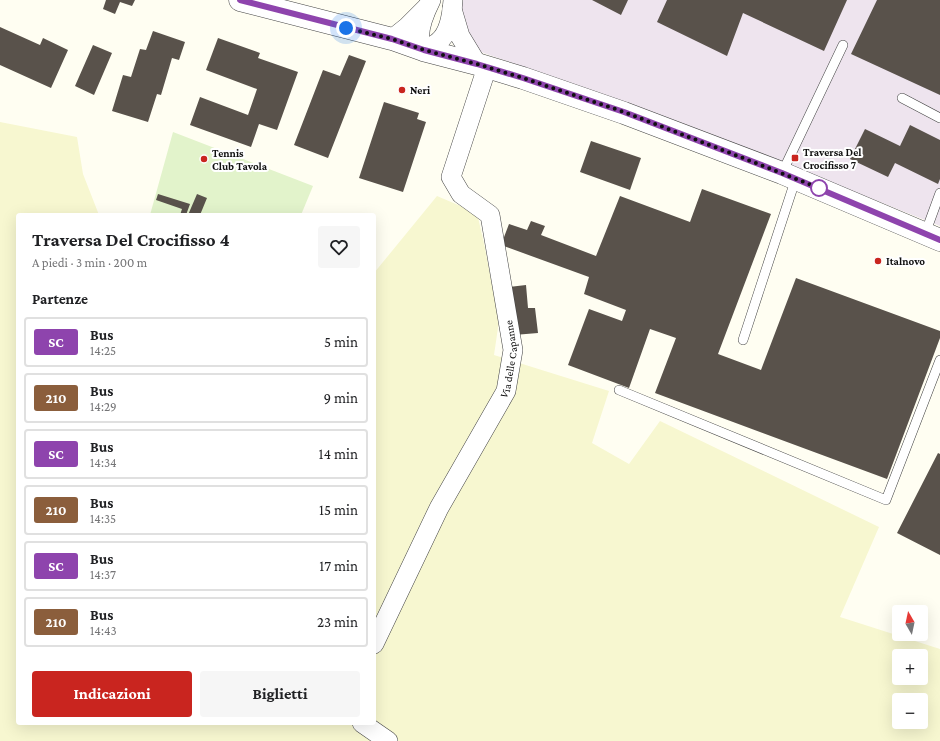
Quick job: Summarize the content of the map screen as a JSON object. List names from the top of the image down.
{
  "streets": {
    "street": ["Via delle Capanne"]
  },
  "places": {
    "other": ["Neri", "Tennis Club Tavola", "Italnovo"],
    "transit": ["Traversa Del Crocifisso 7"]
  },
  "lines": ["bus line SC"],
  "north": "top",
  "page": {
    "heading": [
      ["Traversa Del Crocifisso 4", "A piedi · 3 min · 200 m"],
      "Partenze"
    ],
    "list": [
      {
        "mark": "SC",
        "name": "Bus",
        "note": "14:25",
        "value": "5 min"
      },
      {
        "mark": "210",
        "name": "Bus",
        "note": "14:29",
        "value": "9 min"
      },
      {
        "mark": "SC",
        "name": "Bus",
        "note": "14:34",
        "value": "14 min"
      },
      {
        "mark": "210",
        "name": "Bus",
        "note": "14:35",
        "value": "15 min"
      },
      {
        "mark": "SC",
        "name": "Bus",
        "note": "14:37",
        "value": "17 min"
      },
      {
        "mark": "210",
        "name": "Bus",
        "note": "14:43",
        "value": "23 min"
      }
    ],
    "map_buttons": ["+", "−"],
    "buttons": ["Indicazioni", "Biglietti"]
  }
}
